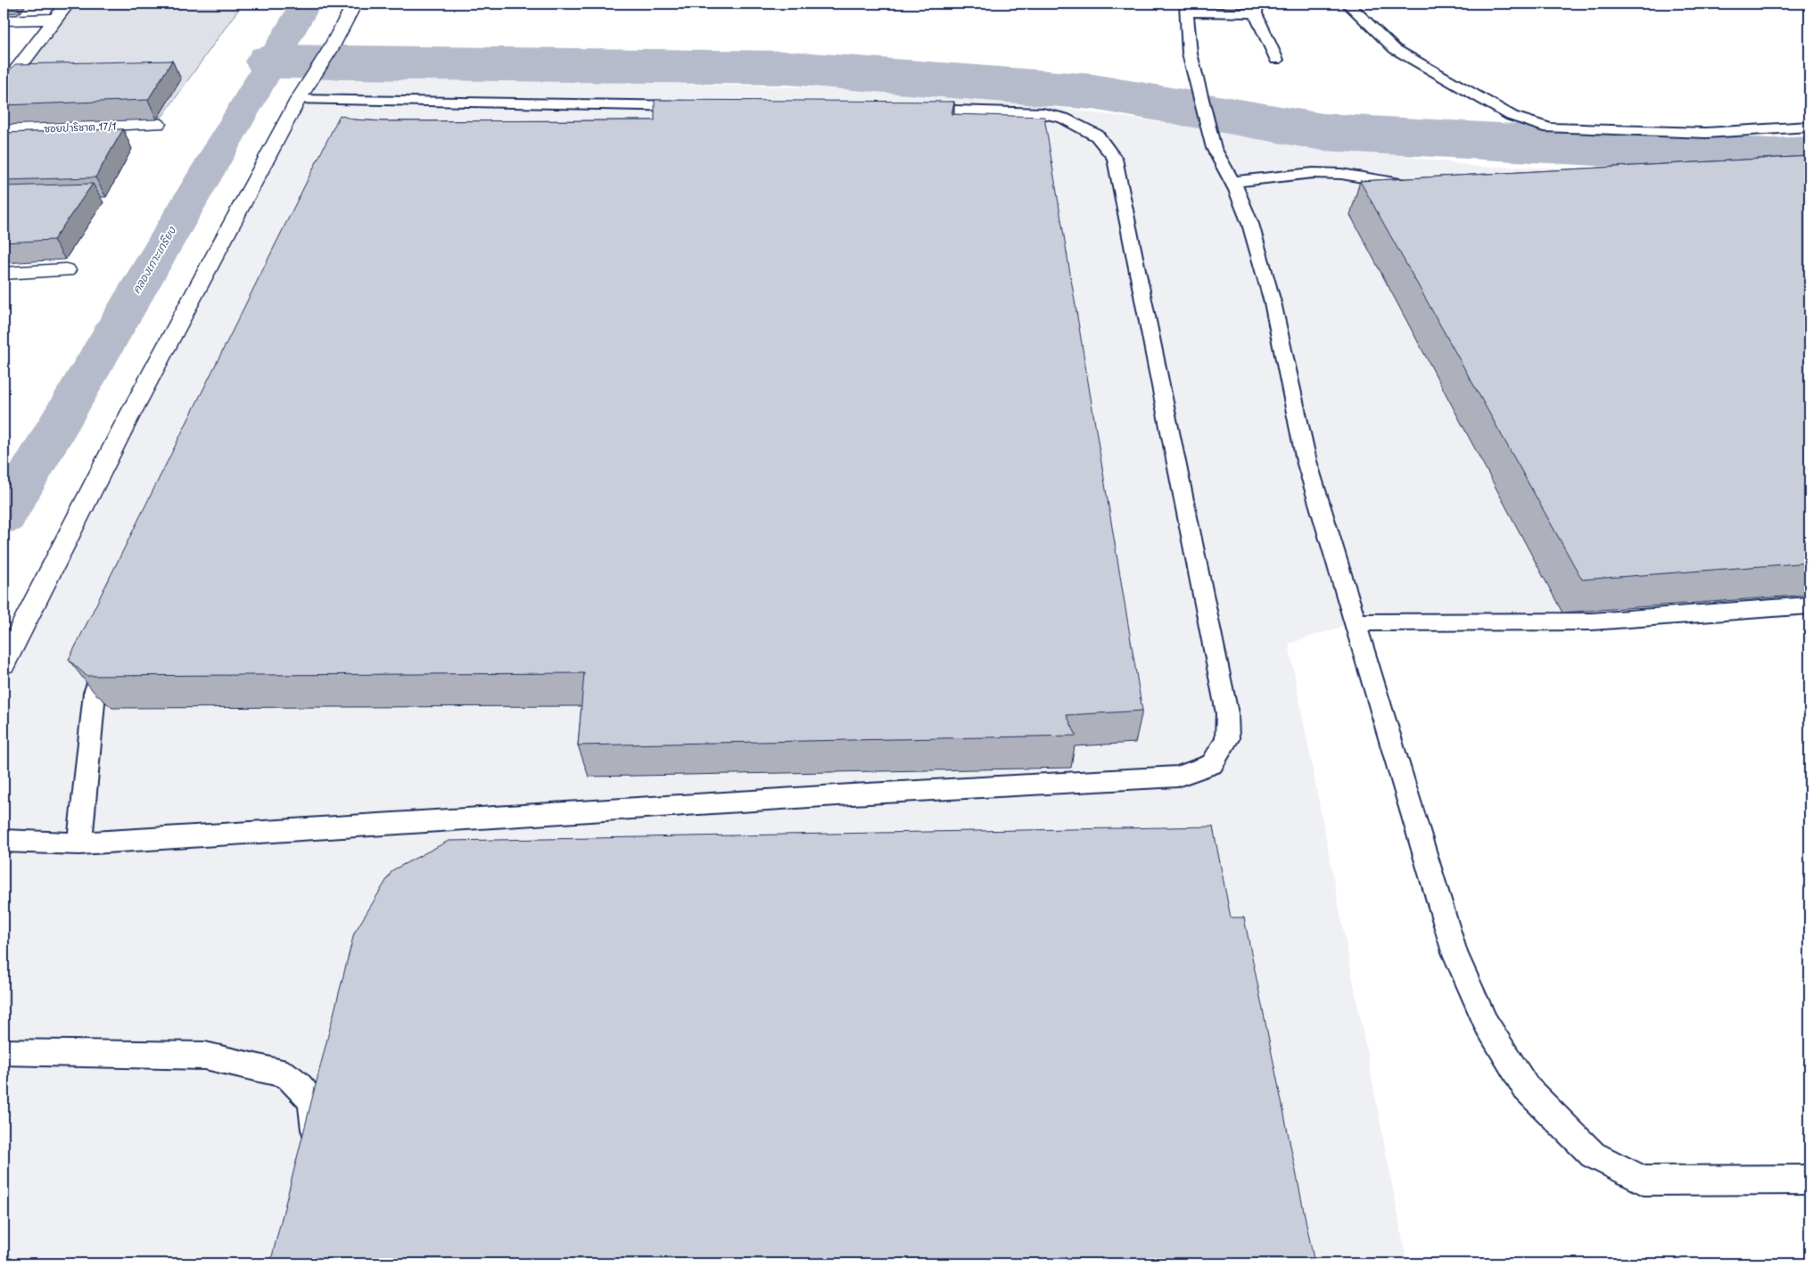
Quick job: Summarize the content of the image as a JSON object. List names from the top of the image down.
{
  "streets": {
    "street": ["ซอยปาริชาต 17/1"]
  },
  "water": ["คลองเกาะเกรียง"]
}
